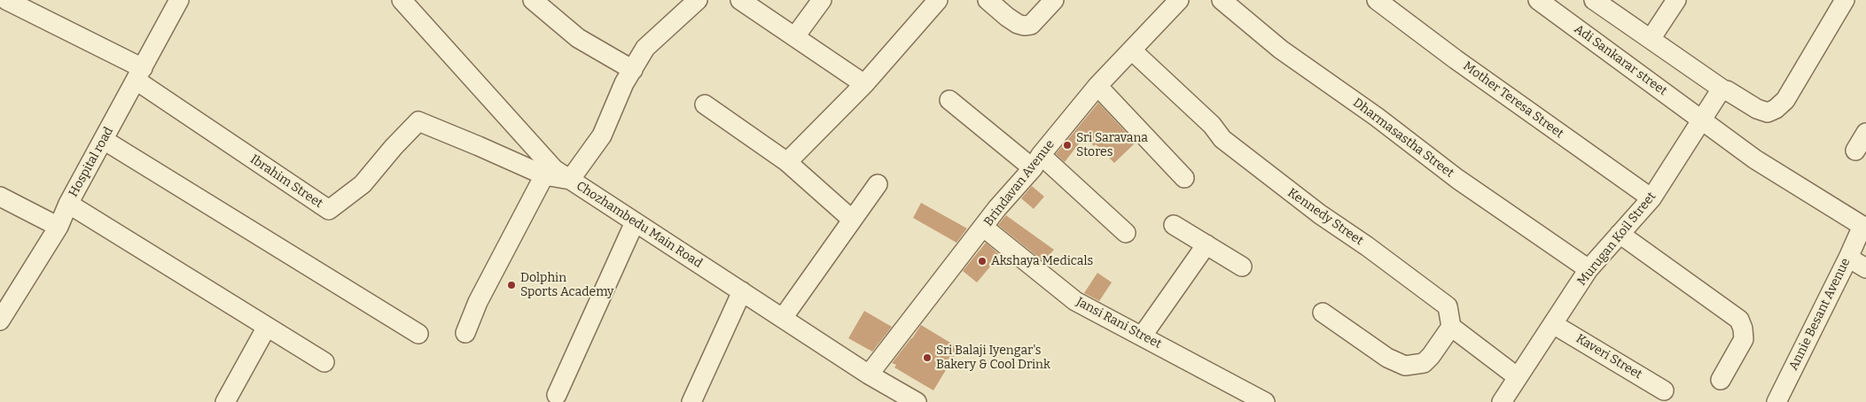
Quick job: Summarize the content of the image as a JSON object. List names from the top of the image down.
{
  "streets": {
    "street": [
      "Adi Sankarar street",
      "Mother Teresa Street",
      "Dharmasastha Street",
      "Hospital road",
      "Ibrahim Street",
      "Brindavan Avenue",
      "Kennedy Street",
      "Chozhambedu Main Road",
      "Murugan Koil Street",
      "Annie Besant Avenue",
      "Jansi Rani Street",
      "Kaveri Street"
    ]
  },
  "crossings": [
    ["Adi Sankarar street", "Murugan Koil Street"],
    ["Adi Sankarar street", "Annie Besant Avenue"],
    ["Mother Teresa Street", "Murugan Koil Street"],
    ["Dharmasastha Street", "Murugan Koil Street"],
    ["Hospital road", "Ibrahim Street"],
    ["Ibrahim Street", "Chozhambedu Main Road"],
    ["Brindavan Avenue", "Kennedy Street"],
    ["Brindavan Avenue", "Chozhambedu Main Road"],
    ["Brindavan Avenue", "Jansi Rani Street"],
    ["Murugan Koil Street", "Kaveri Street"]
  ],
  "places": [
    "Sri Saravana Stores",
    "Akshaya Medicals",
    "Dolphin Sports Academy",
    "Sri Balaji Iyengar's Bakery & Cool Drink"
  ]
}
